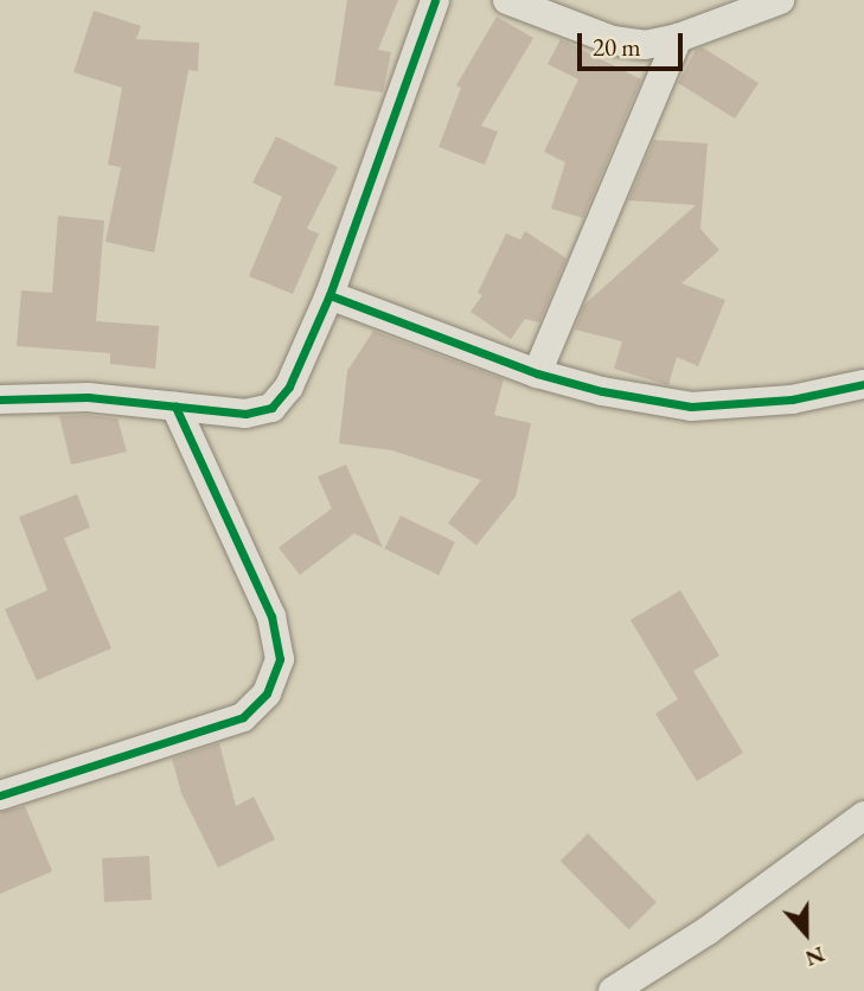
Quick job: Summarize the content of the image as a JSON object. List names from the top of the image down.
{
  "scale_bar": "20 m",
  "north": "bottom"
}
